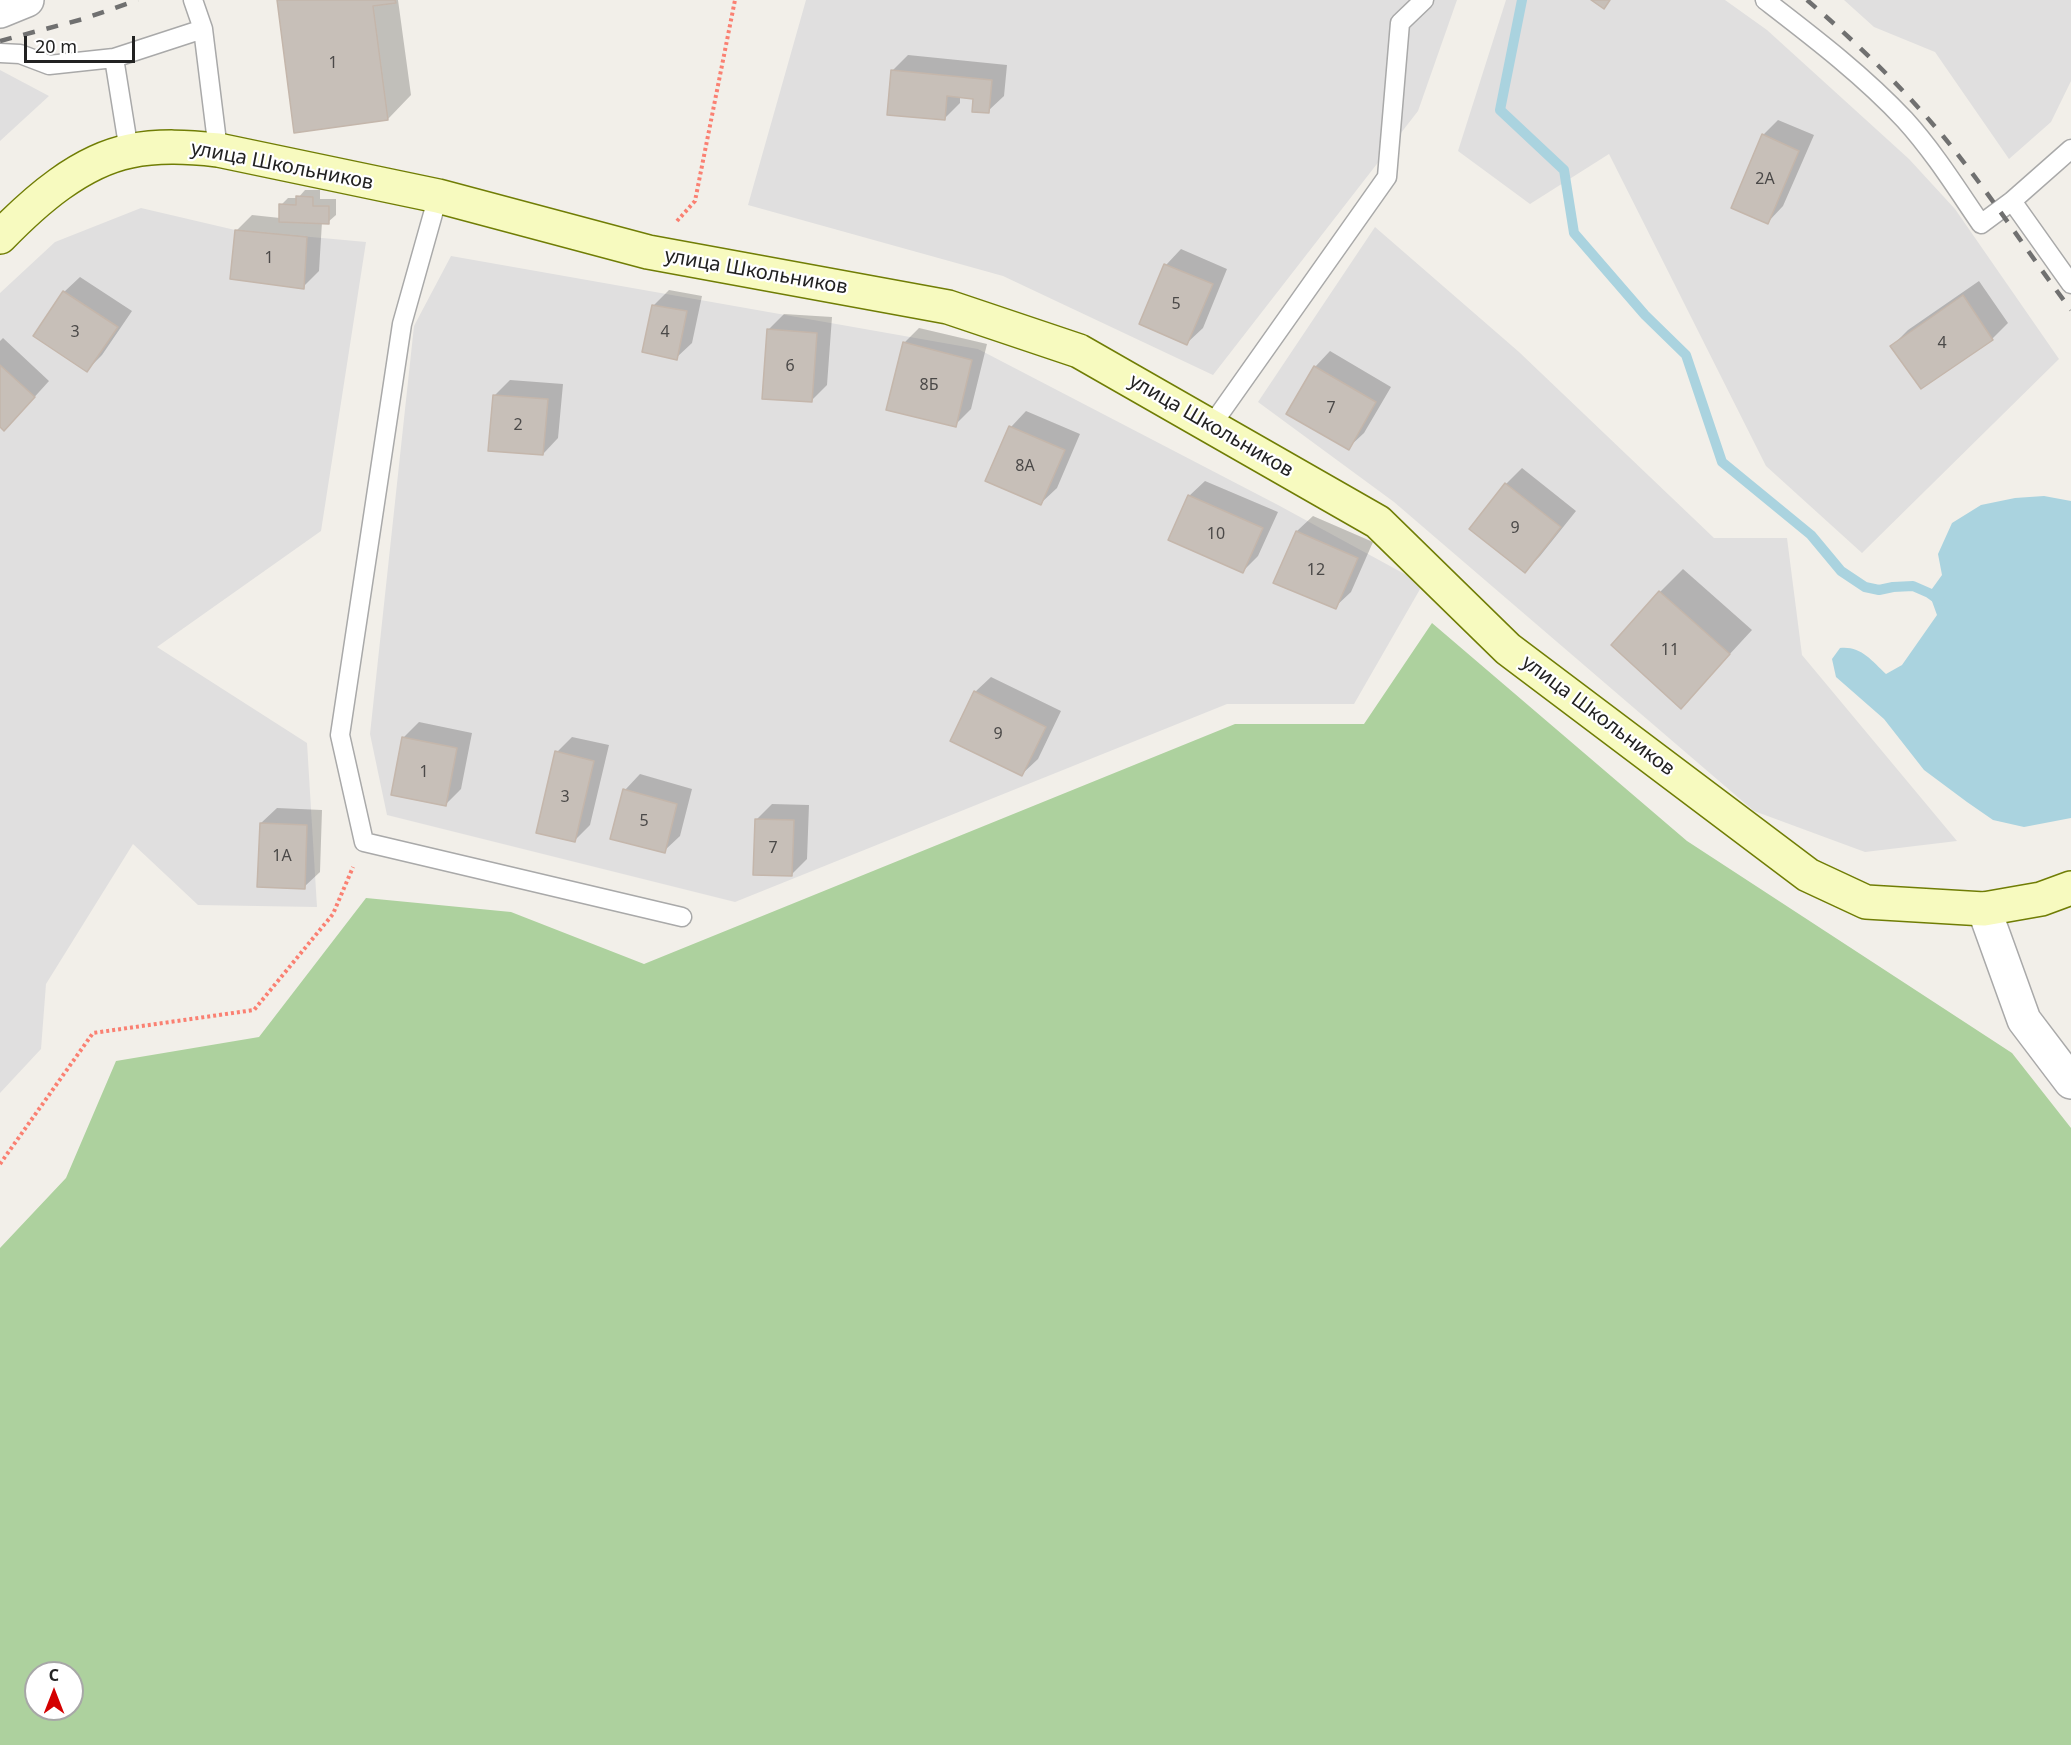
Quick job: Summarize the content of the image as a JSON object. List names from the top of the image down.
{
  "streets": {
    "street": ["улица Школьников"]
  },
  "house_numbers": [
    "1",
    "2А",
    "1",
    "5",
    "3",
    "4",
    "4",
    "6",
    "8Б",
    "7",
    "2",
    "8А",
    "9",
    "10",
    "12",
    "11",
    "9",
    "1",
    "3",
    "5",
    "7",
    "1А"
  ],
  "scale_bar": "20 m",
  "north": "top"
}
